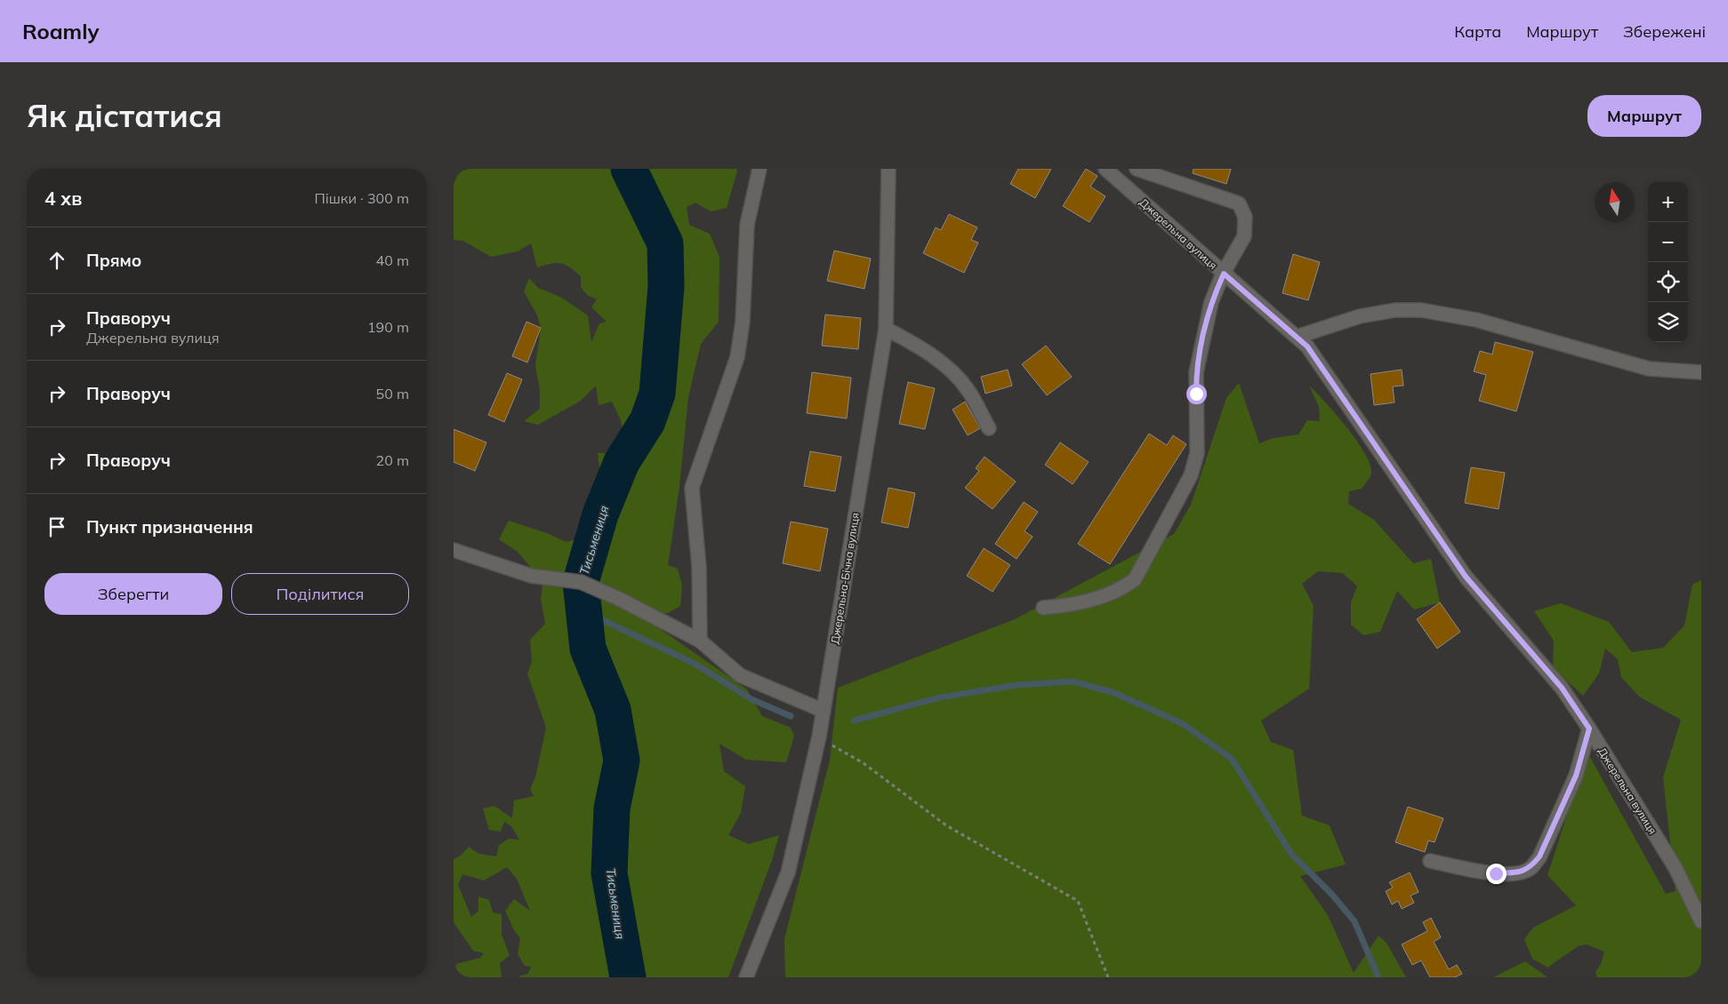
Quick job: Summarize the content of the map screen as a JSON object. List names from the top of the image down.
{
  "streets": {
    "street": ["Джерельна вулиця", "Джерельна-Бічна вулиця"]
  },
  "water": ["Тисьмениця"],
  "north": "top",
  "page": {
    "header": "Roamly",
    "nav": ["Карта", "Маршрут", "Збережені"],
    "buttons": [
      "Маршрут",
      ["Зберегти", "Поділитися"]
    ],
    "title": "Як дістатися",
    "heading": ["4 хв", "Пішки · 300 m"],
    "map_buttons": ["+", "−"],
    "list": [
      ["Прямо", "40 m"],
      ["Праворуч", "Джерельна вулиця", "190 m"],
      ["Праворуч", "50 m"],
      ["Праворуч", "20 m"],
      "Пункт призначення"
    ]
  }
}
